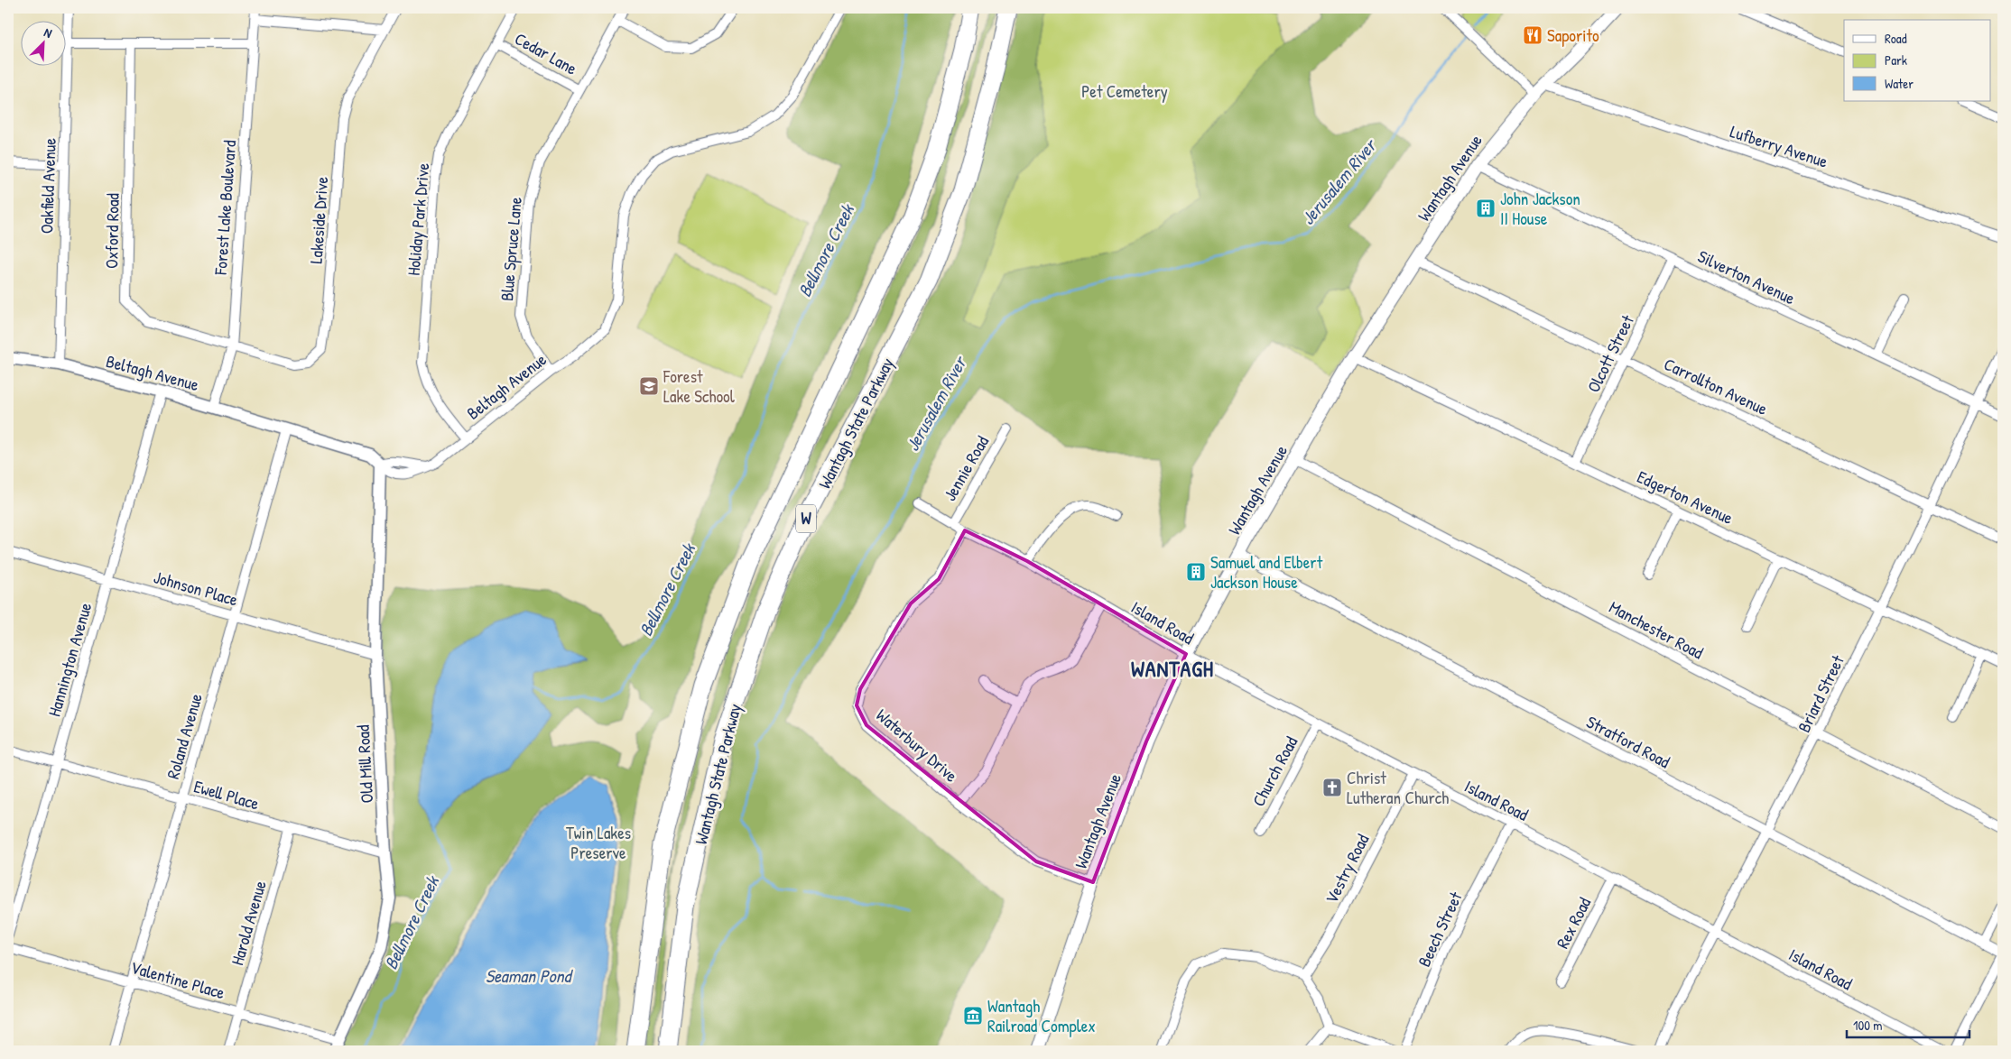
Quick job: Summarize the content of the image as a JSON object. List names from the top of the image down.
{
  "streets": {
    "highway": ["Wantagh State Parkway", "W"],
    "main road": ["Wantagh Avenue"],
    "street": [
      "Cedar Lane",
      "Lufberry Avenue",
      "Oakfield Avenue",
      "Forest Lake Boulevard",
      "Holiday Park Drive",
      "Lakeside Drive",
      "Oxford Road",
      "Blue Spruce Lane",
      "Silverton Avenue",
      "Olcott Street",
      "Beltagh Avenue",
      "Carrollton Avenue",
      "Jennie Road",
      "Edgerton Avenue",
      "Johnson Place",
      "Island Road",
      "Manchester Road",
      "Hannington Avenue",
      "Briard Street",
      "Roland Avenue",
      "Stratford Road",
      "Waterbury Drive",
      "Old Mill Road",
      "Church Road",
      "Ewell Place",
      "Vestry Road",
      "Harold Avenue",
      "Rex Road",
      "Beech Street",
      "Valentine Place"
    ]
  },
  "crossings": [
    ["Cedar Lane", "Holiday Park Drive"],
    ["Cedar Lane", "Blue Spruce Lane"],
    ["Lufberry Avenue", "Wantagh Avenue"],
    ["Wantagh Avenue", "Silverton Avenue"],
    ["Wantagh Avenue", "Carrollton Avenue"],
    ["Wantagh Avenue", "Edgerton Avenue"],
    ["Wantagh Avenue", "Island Road"],
    ["Wantagh Avenue", "Manchester Road"],
    ["Wantagh Avenue", "Stratford Road"],
    ["Wantagh Avenue", "Waterbury Drive"],
    ["Oakfield Avenue", "Beltagh Avenue"],
    ["Forest Lake Boulevard", "Lakeside Drive"],
    ["Forest Lake Boulevard", "Oxford Road"],
    ["Forest Lake Boulevard", "Beltagh Avenue"],
    ["Holiday Park Drive", "Beltagh Avenue"],
    ["Lakeside Drive", "Oxford Road"],
    ["Blue Spruce Lane", "Beltagh Avenue"],
    ["Silverton Avenue", "Olcott Street"],
    ["Silverton Avenue", "Briard Street"],
    ["Olcott Street", "Carrollton Avenue"],
    ["Olcott Street", "Edgerton Avenue"],
    ["Beltagh Avenue", "Hannington Avenue"],
    ["Beltagh Avenue", "Roland Avenue"],
    ["Beltagh Avenue", "Old Mill Road"],
    ["Carrollton Avenue", "Briard Street"],
    ["Jennie Road", "Island Road"],
    ["Edgerton Avenue", "Briard Street"],
    ["Johnson Place", "Hannington Avenue"],
    ["Johnson Place", "Roland Avenue"],
    ["Johnson Place", "Old Mill Road"],
    ["Island Road", "Briard Street"],
    ["Island Road", "Waterbury Drive"],
    ["Island Road", "Church Road"],
    ["Island Road", "Vestry Road"],
    ["Island Road", "Rex Road"],
    ["Island Road", "Beech Street"],
    ["Manchester Road", "Briard Street"],
    ["Hannington Avenue", "Ewell Place"],
    ["Briard Street", "Stratford Road"],
    ["Roland Avenue", "Ewell Place"],
    ["Roland Avenue", "Valentine Place"],
    ["Old Mill Road", "Ewell Place"],
    ["Old Mill Road", "Valentine Place"],
    ["Ewell Place", "Harold Avenue"],
    ["Harold Avenue", "Valentine Place"]
  ],
  "districts": ["WANTAGH"],
  "water": ["Jerusalem River", "Bellmore Creek", "Seaman Pond"],
  "parks": ["Pet Cemetery", "Twin Lakes Preserve"],
  "places": {
    "restaurant": ["Saporito"],
    "building": ["John Jackson II House", "Samuel and Elbert Jackson House"],
    "school or university": ["Forest Lake School"],
    "church": ["Christ Lutheran Church"],
    "museum": ["Wantagh Railroad Complex"]
  },
  "legend": ["Road", "Park", "Water"],
  "scale_bar": "100 m",
  "north": "top right"
}
